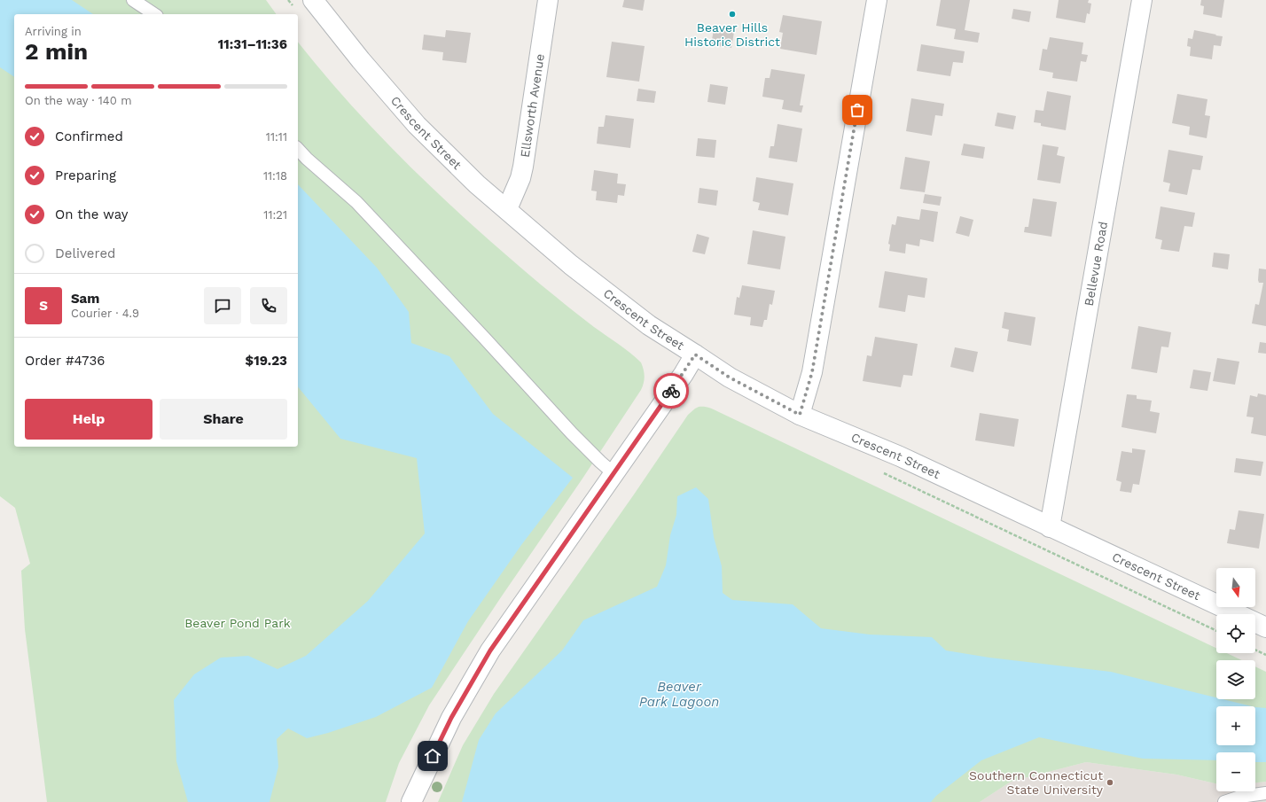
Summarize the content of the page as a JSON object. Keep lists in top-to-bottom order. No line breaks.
{"streets":{"street":["Ellsworth Avenue","Crescent Street","Bellevue Road"]},"crossings":[["Ellsworth Avenue","Crescent Street"],["Crescent Street","Bellevue Road"]],"water":["Beaver Park Lagoon"],"parks":["Beaver Pond Park"],"places":["Beaver Hills Historic District","Southern Connecticut State University"],"north":"bottom","page":{"heading":["2 min","Arriving in","11:31–11:36"],"panel":["Sam","Courier · 4.9","Order #4736","$19.23"],"bar":"On the way · 140 m","list":[["Confirmed","11:11"],["Preparing","11:18"],["On the way","11:21"],"Delivered"],"round":"S","buttons":["Help","Share"],"map_buttons":["+","−"]}}
